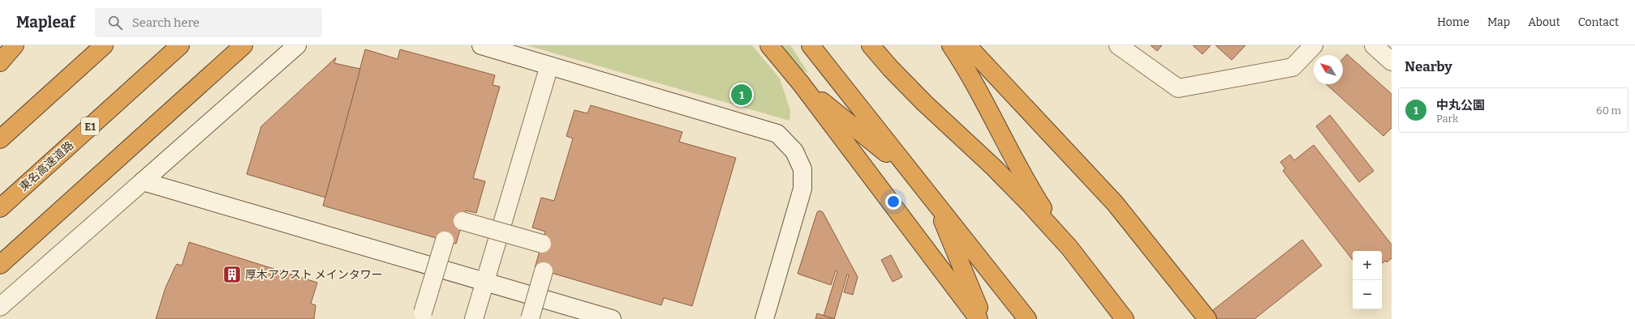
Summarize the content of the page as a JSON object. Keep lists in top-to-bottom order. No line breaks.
{"streets":{"highway":["E1","東名高速道路"]},"places":{"building":["厚木アクスト メインタワー"]},"north":"top left","page":{"header":"Mapleaf","search":"Search here","nav":["Home","Map","About","Contact"],"heading":"Nearby","pins":"1","list":[{"mark":"1","name":"中丸公園","note":"Park","value":"60 m"}],"map_buttons":["+","−"]}}
